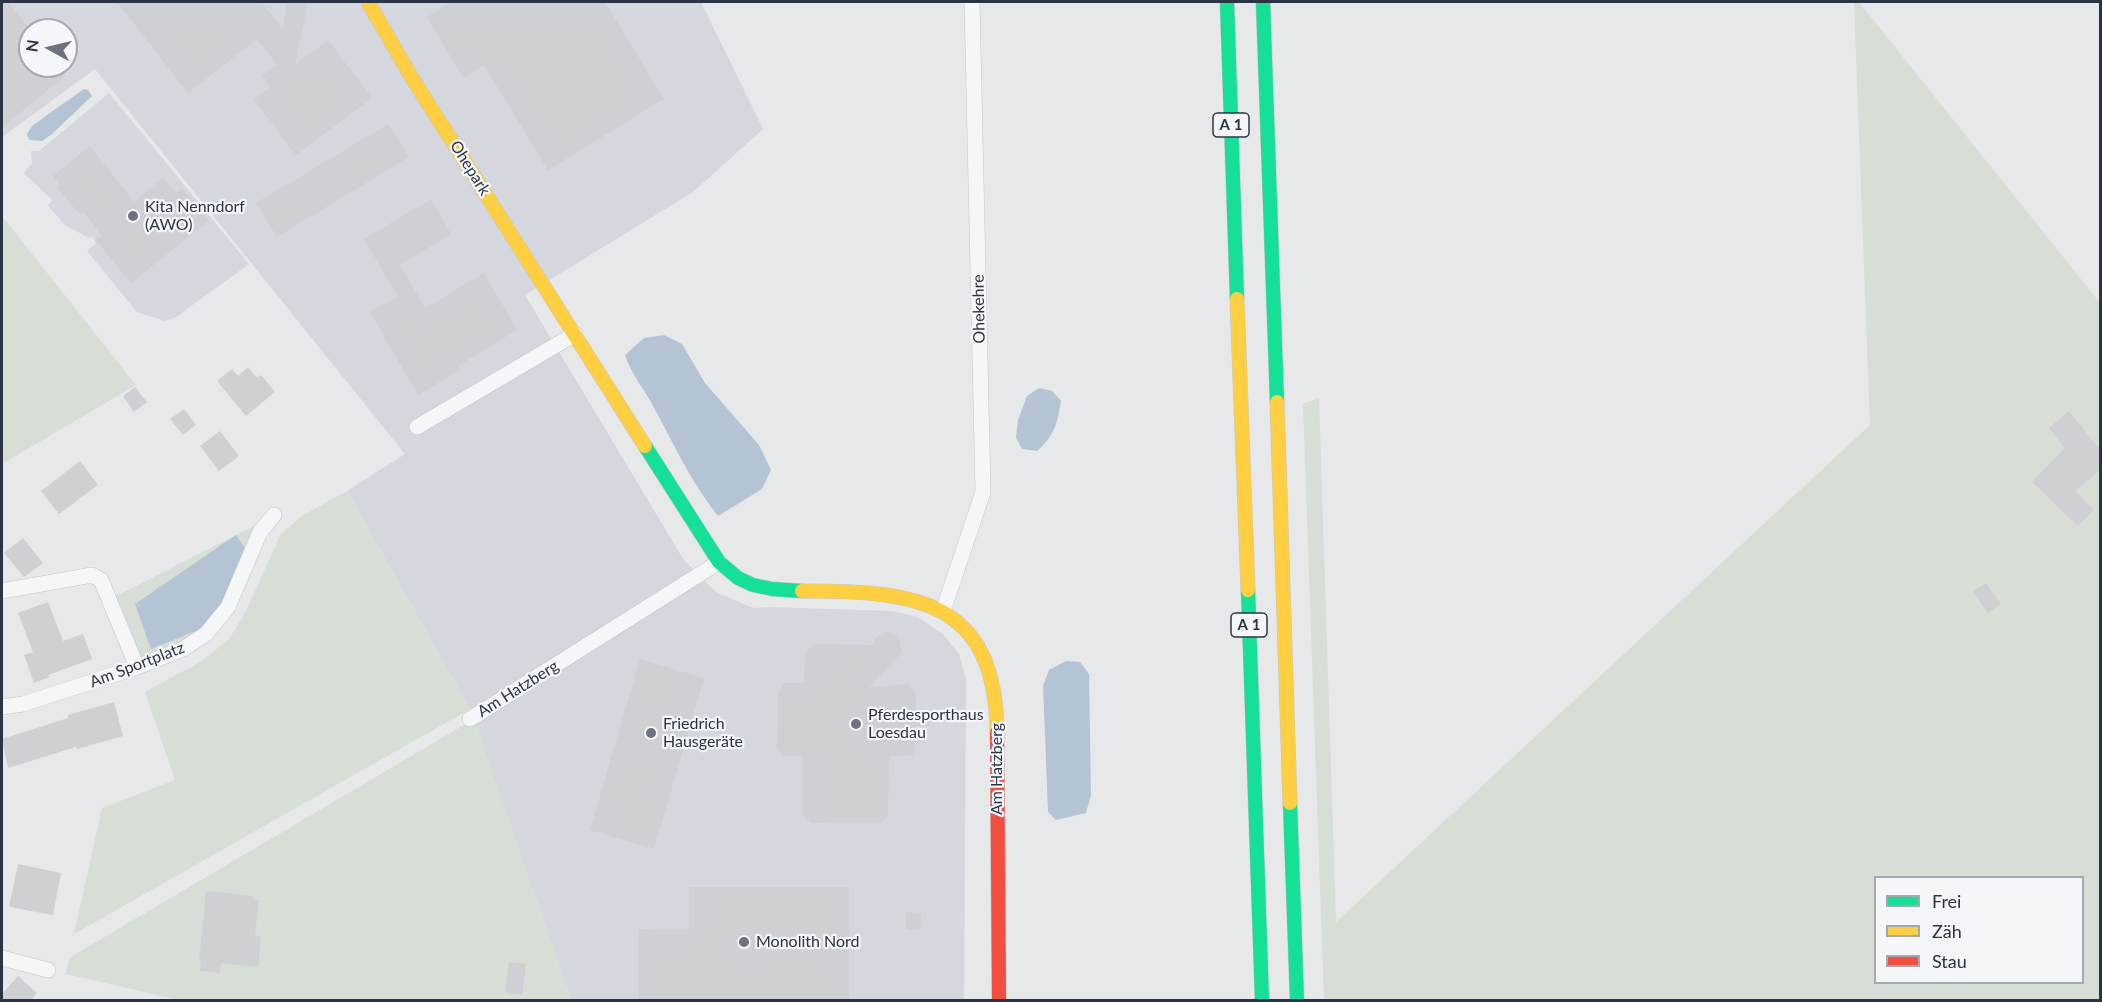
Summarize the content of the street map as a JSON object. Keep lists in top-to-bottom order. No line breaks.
{"streets":{"main road":["A 1","Ohepark","Am Hatzberg"],"street":["Ohekehre","Am Sportplatz"]},"crossings":[["Ohepark","Am Hatzberg"],["Ohekehre","Am Hatzberg"]],"places":["Kita Nenndorf (AWO)","Pferdesporthaus Loesdau","Friedrich Hausgeräte","Monolith Nord"],"legend":["Frei","Zäh","Stau"],"north":"left"}
